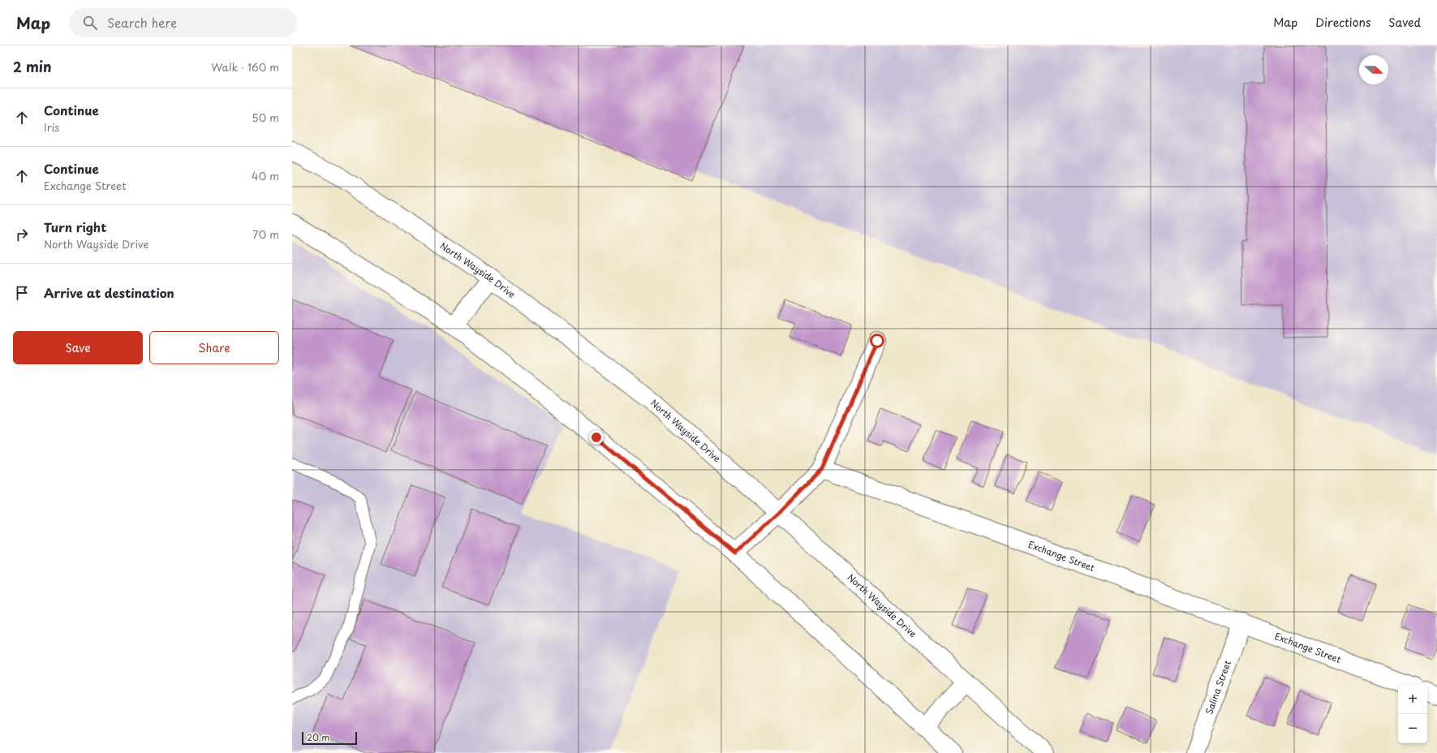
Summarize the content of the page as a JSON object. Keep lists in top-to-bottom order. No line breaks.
{"streets":{"main road":["North Wayside Drive","Exchange Street","Salina Street"]},"crossings":[["Exchange Street","Salina Street"]],"scale_bar":"20 m","north":"right","page":{"header":"Map","search":"Search here","nav":["Map","Directions","Saved"],"heading":["2 min","Walk · 160 m"],"list":[["Continue","Iris","50 m"],["Continue","Exchange Street","40 m"],["Turn right","North Wayside Drive","70 m"],"Arrive at destination"],"buttons":["Save","Share"],"map_buttons":["+","−"],"scale":"20 m"}}
